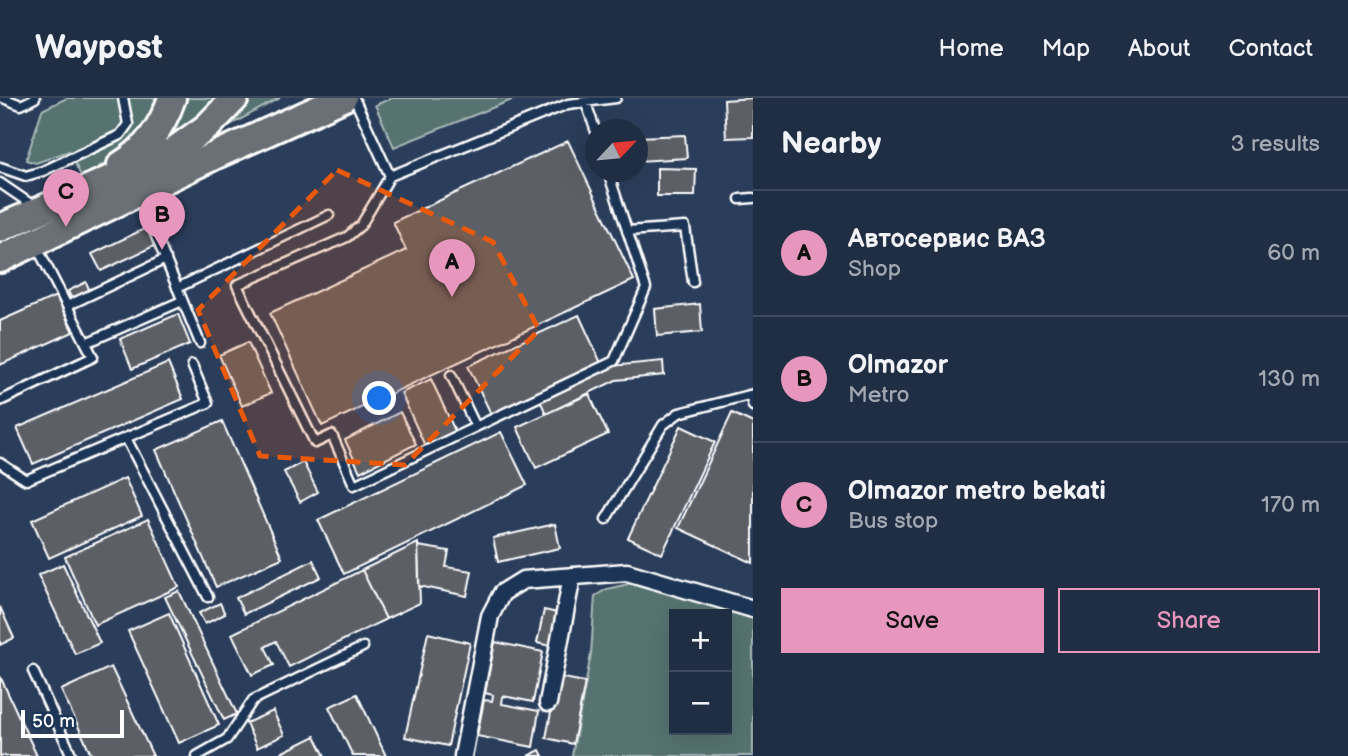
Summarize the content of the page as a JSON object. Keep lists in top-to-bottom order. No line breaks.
{"scale_bar":"50 m","north":"top right","page":{"header":"Waypost","nav":["Home","Map","About","Contact"],"heading":["Nearby","3 results"],"pins":["C","B","A"],"list":[{"mark":"A","name":"Автосервис ВАЗ","note":"Shop","value":"60 m"},{"mark":"B","name":"Olmazor","note":"Metro","value":"130 m"},{"mark":"C","name":"Olmazor metro bekati","note":"Bus stop","value":"170 m"}],"buttons":["Save","Share"],"map_buttons":["+","−"],"scale":"50 m"}}
